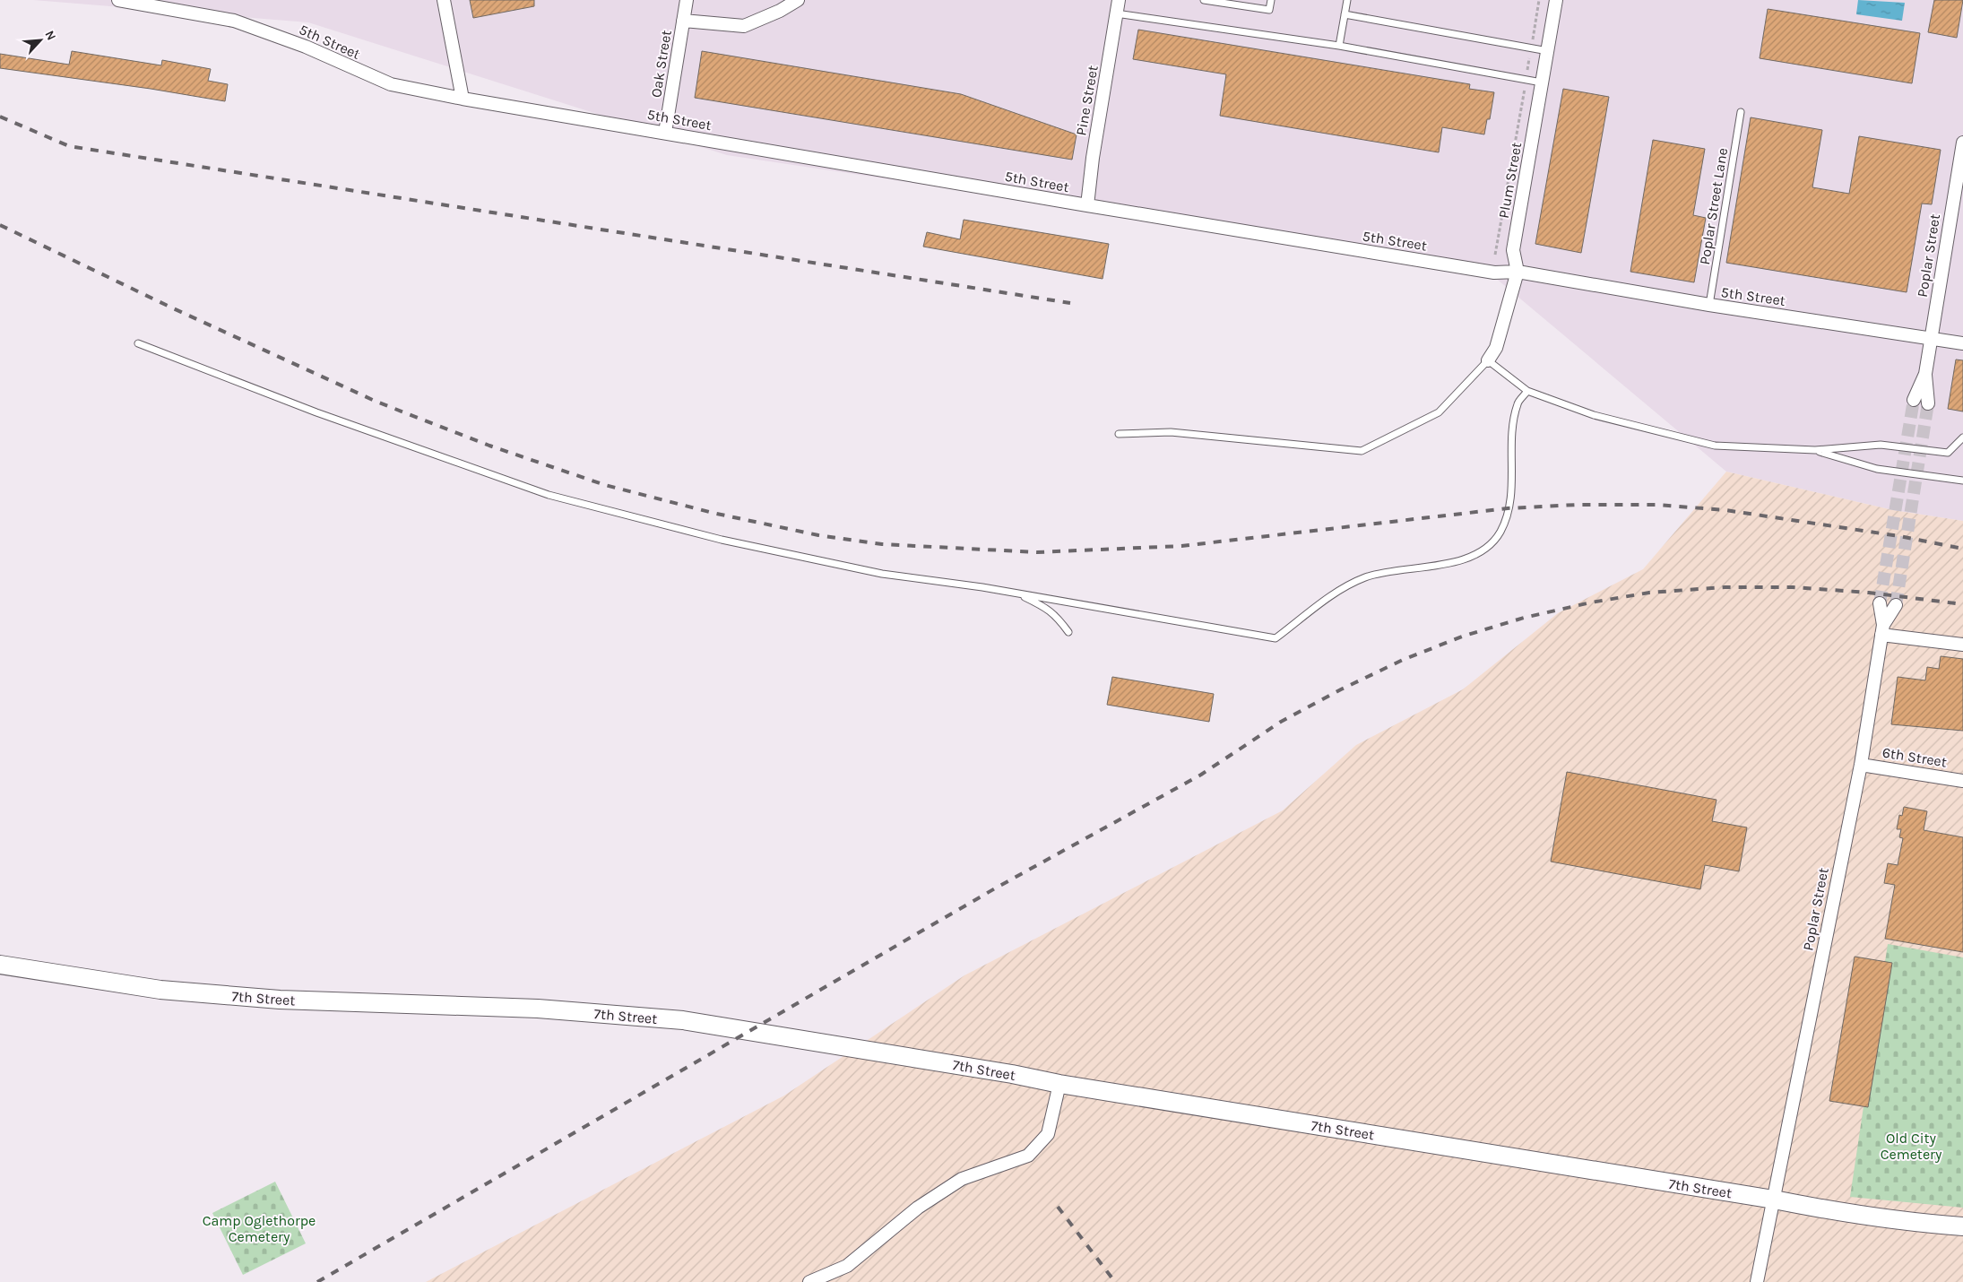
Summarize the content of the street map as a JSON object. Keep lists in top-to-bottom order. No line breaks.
{"streets":{"street":["5th Street","Oak Street","Pine Street","Plum Street","Poplar Street","6th Street","7th Street"],"lane":["Poplar Street Lane"]},"crossings":[["5th Street","Oak Street"],["5th Street","Pine Street"],["5th Street","Plum Street"],["5th Street","Poplar Street Lane"],["5th Street","Poplar Street"],["Poplar Street","6th Street"],["Poplar Street","7th Street"]],"parks":["Old City Cemetery","Camp Oglethorpe Cemetery"],"north":"top right"}
